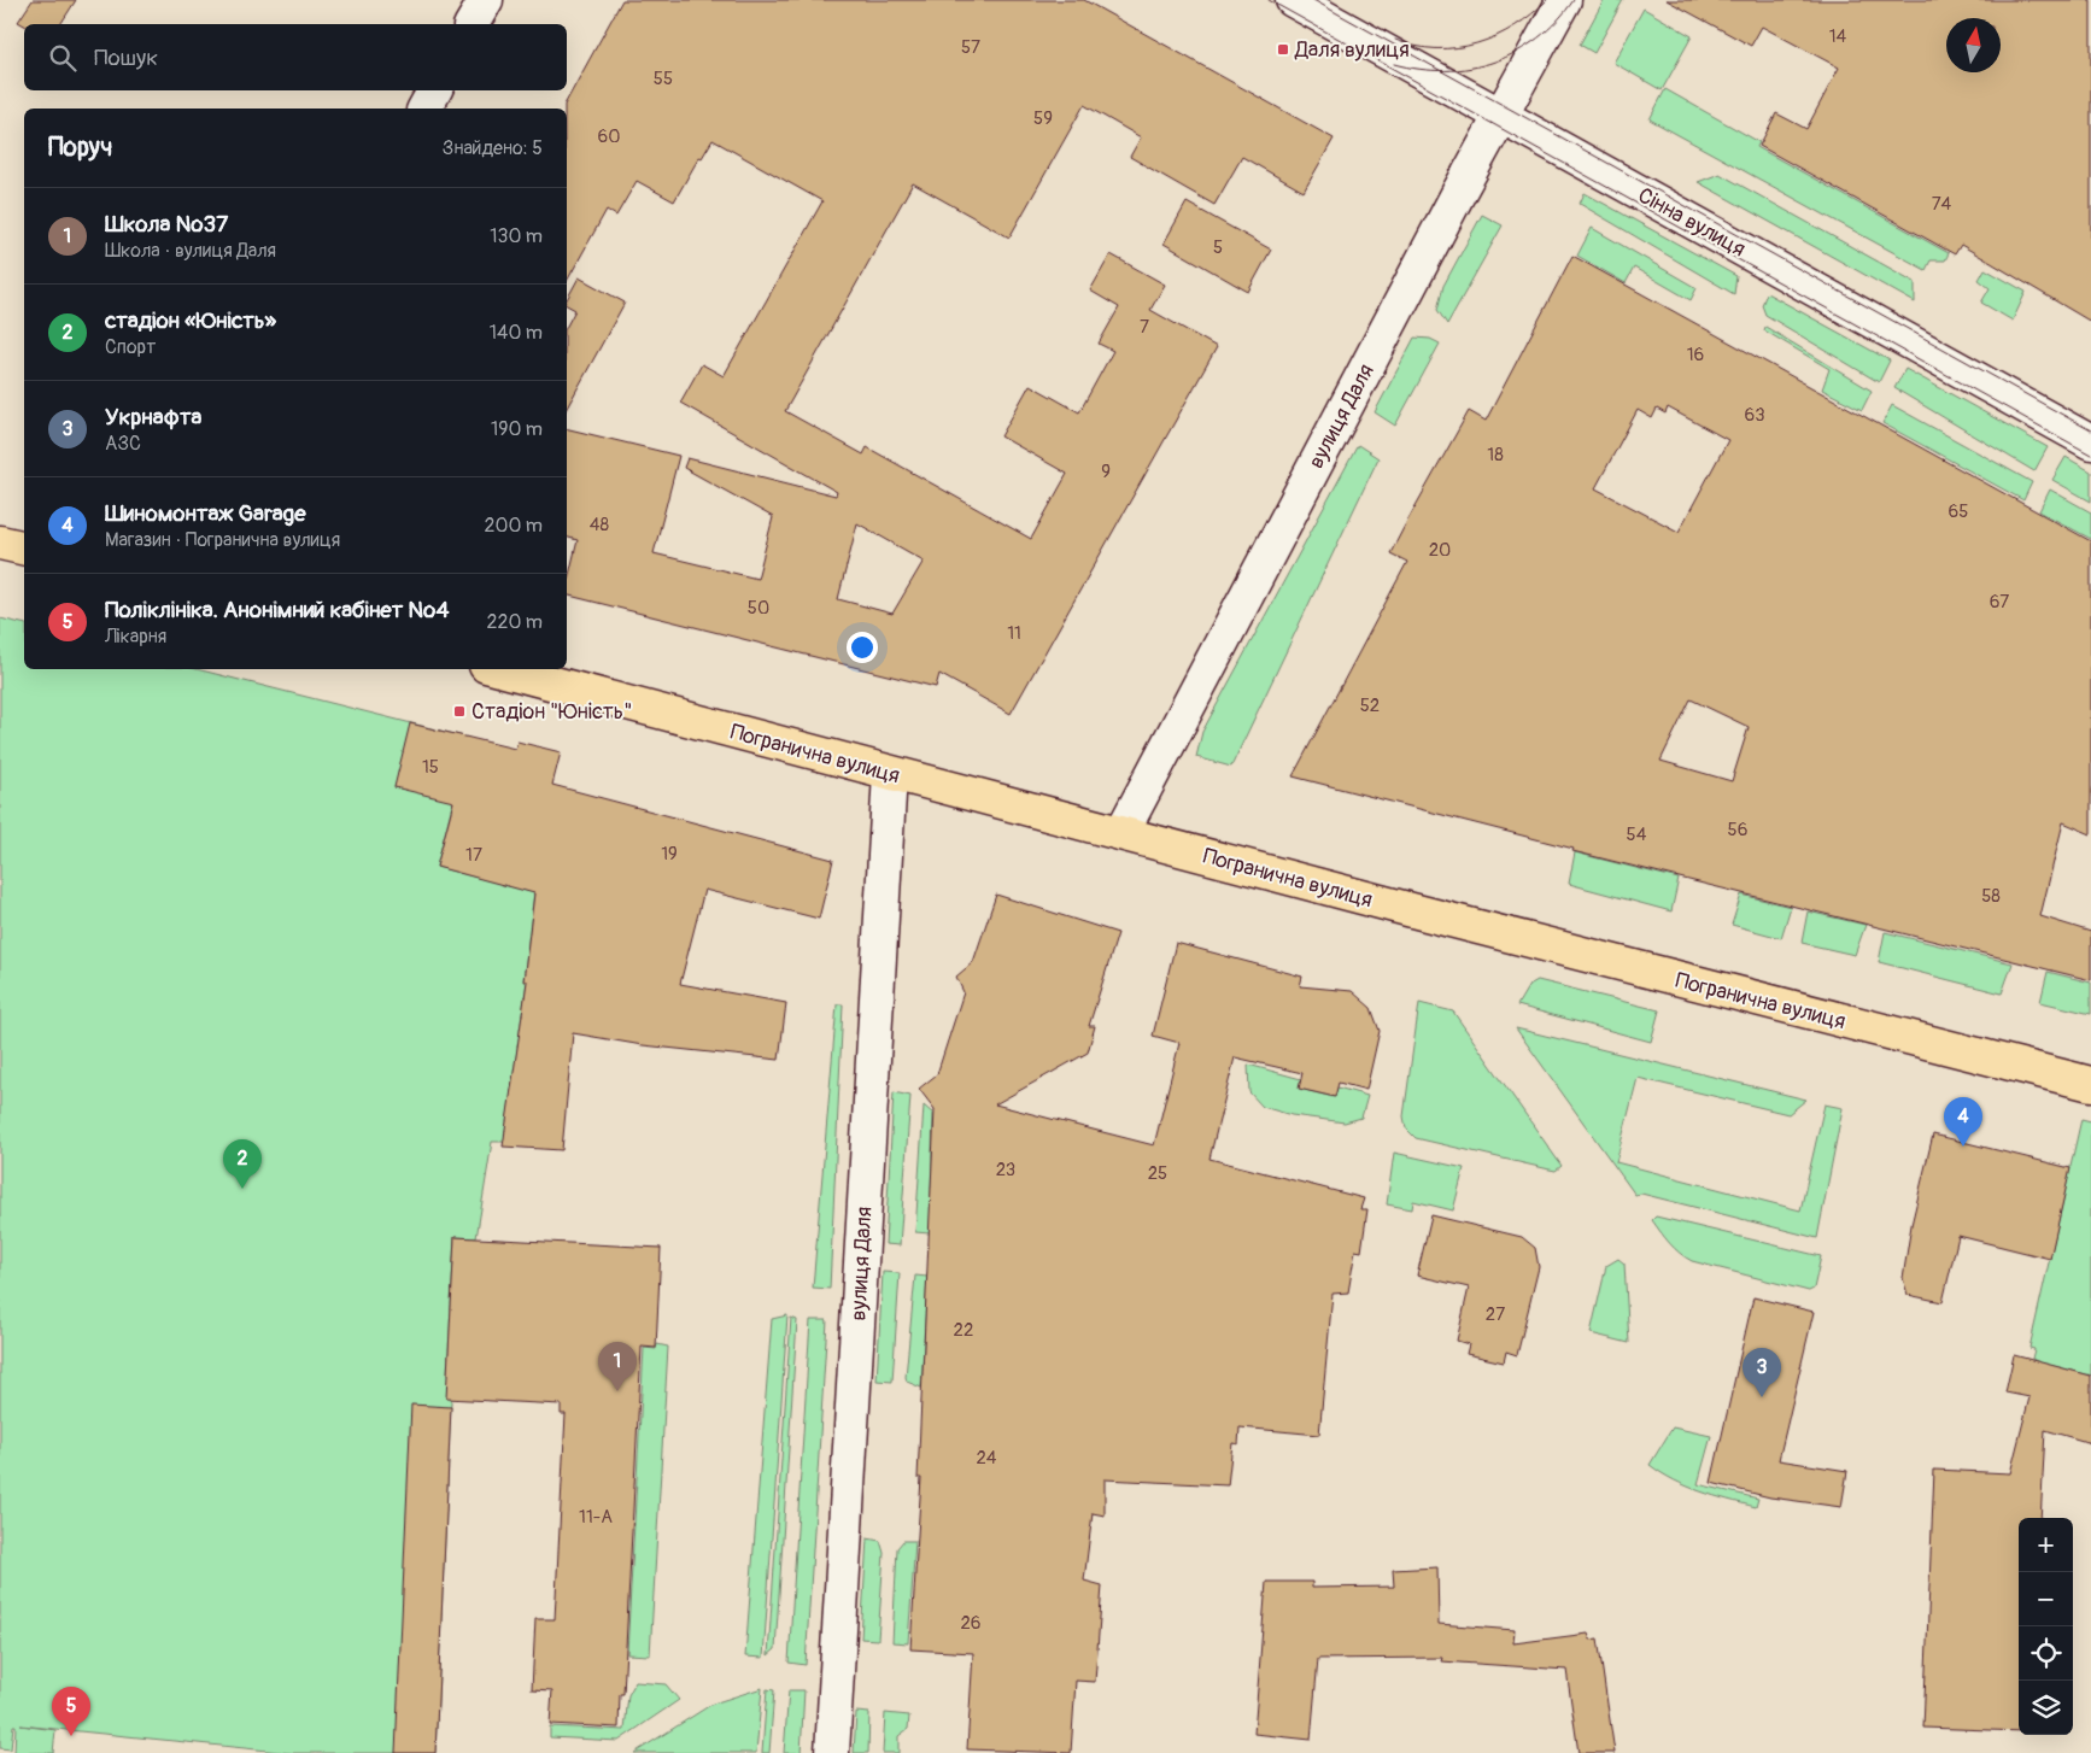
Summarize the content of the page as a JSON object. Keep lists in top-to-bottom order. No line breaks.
{"streets":{"main road":["Погранична вулиця"],"street":["Сінна вулиця","вулиця Даля"]},"crossings":[["Сінна вулиця","вулиця Даля"],["вулиця Даля","Погранична вулиця"]],"places":{"transit":["Даля вулиця","Стадіон \"Юність\""]},"house_numbers":["14","57","55","59","60","74","5","7","16","63","18","9","65","48","20","67","50","11","52","15","56","54","19","17","58","23","25","27","22","24","11-А","26"],"north":"top","page":{"search":"Пошук","heading":["Поруч","Знайдено: 5"],"list":[{"mark":"1","name":"Школа №37","note":"Школа · вулиця Даля","value":"130 m"},{"mark":"2","name":"стадіон «Юність»","note":"Спорт","value":"140 m"},{"mark":"3","name":"Укрнафта","note":"АЗС","value":"190 m"},{"mark":"4","name":"Шиномонтаж Garage","note":"Магазин · Погранична вулиця","value":"200 m"},{"mark":"5","name":"Поліклініка. Анонімний кабінет №4","note":"Лікарня","value":"220 m"}],"pins":["4","2","1","3","5"],"map_buttons":["+","−"]}}
